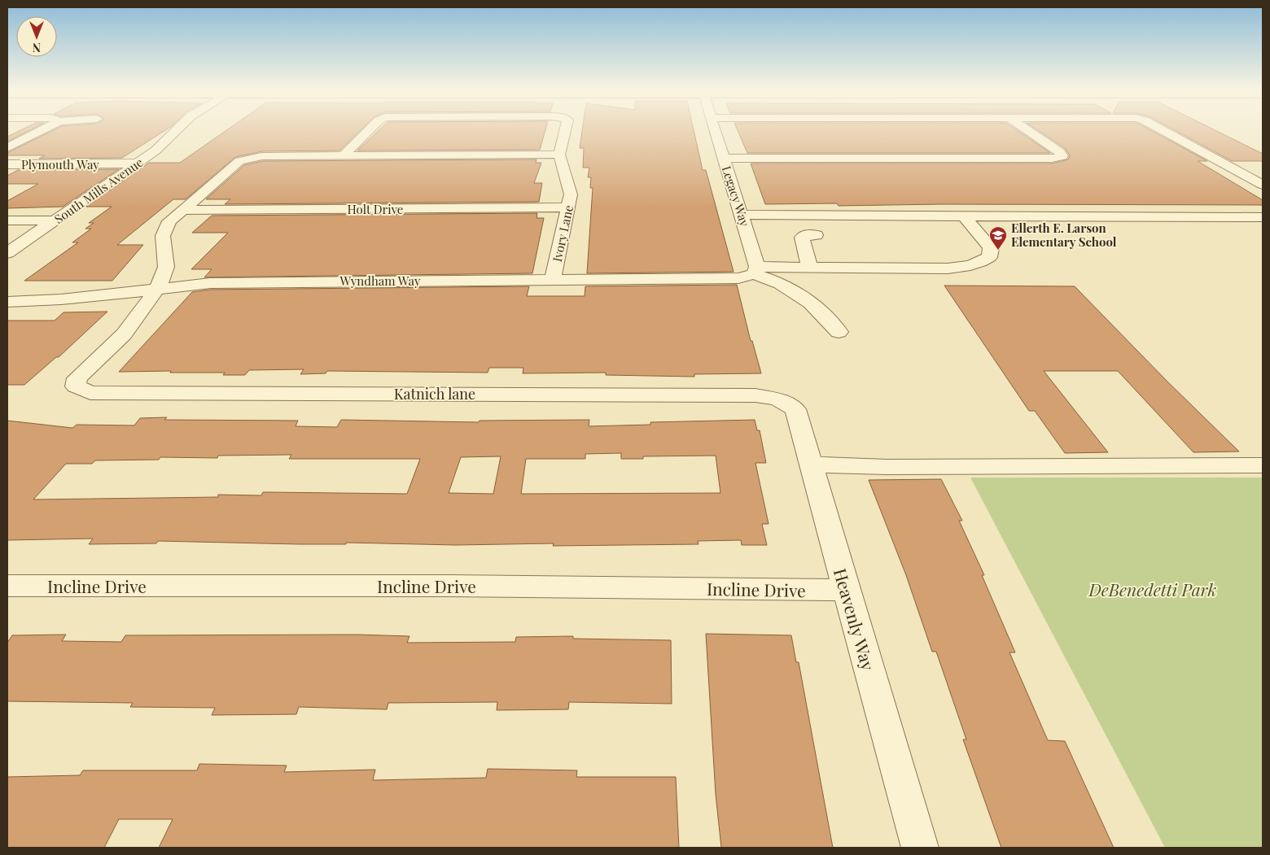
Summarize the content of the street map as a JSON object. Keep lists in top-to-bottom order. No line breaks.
{"streets":{"street":["Plymouth Way","South Mills Avenue","Legacy Way","Holt Drive","Ivory Lane","Wyndham Way","Katnich lane","Incline Drive","Heavenly Way"]},"crossings":[["Plymouth Way","South Mills Avenue"],["Legacy Way","Wyndham Way"],["Holt Drive","Ivory Lane"],["Ivory Lane","Wyndham Way"],["Wyndham Way","Katnich lane"],["Katnich lane","Heavenly Way"],["Incline Drive","Heavenly Way"]],"parks":["DeBenedetti Park"],"places":{"school or university":["Ellerth E. Larson Elementary School"]},"north":"bottom"}
